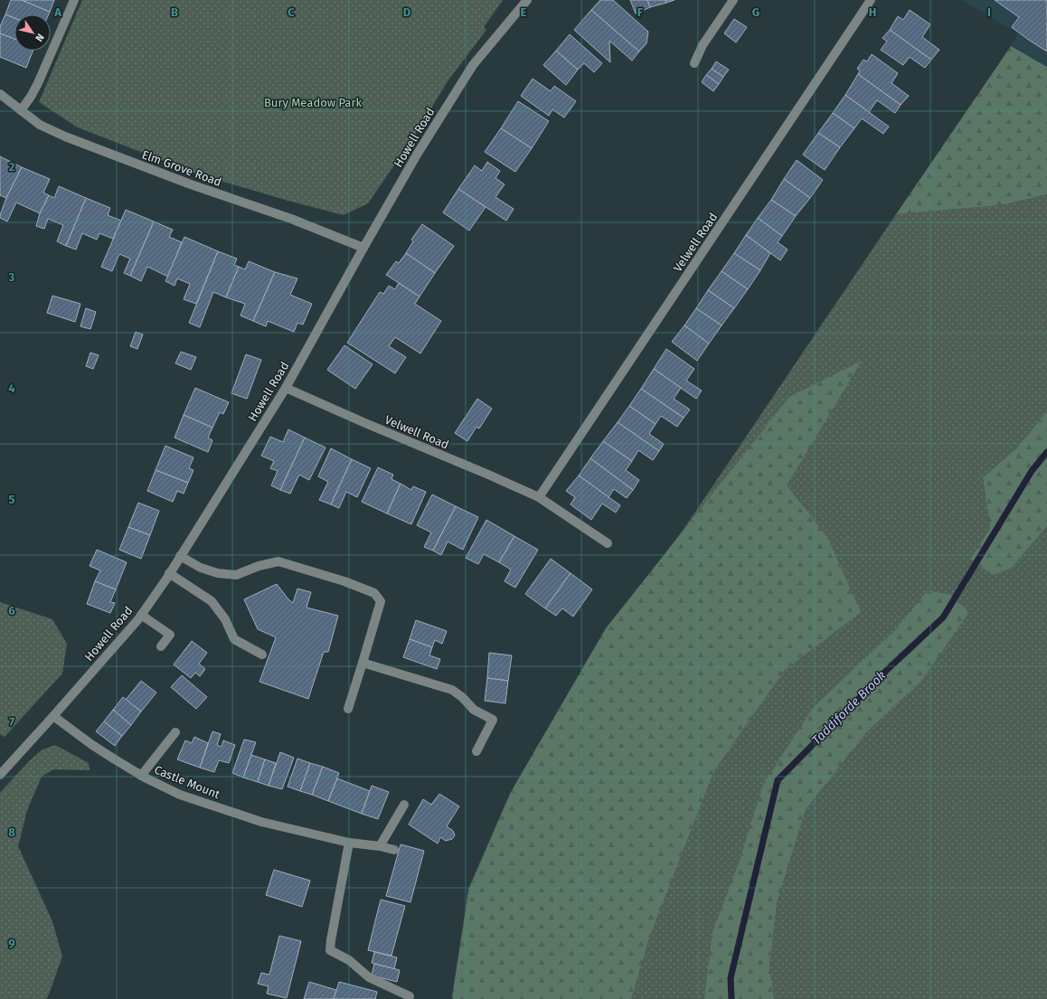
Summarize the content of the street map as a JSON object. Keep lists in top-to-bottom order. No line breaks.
{"streets":{"street":["Howell Road","Elm Grove Road","Velwell Road","Castle Mount"]},"crossings":[["Howell Road","Elm Grove Road"],["Howell Road","Velwell Road"],["Howell Road","Castle Mount"]],"water":["Taddiforde Brook"],"parks":["Bury Meadow Park"],"north":"bottom right","grid":{"columns":["A","B","C","D","E","F","G","H","I"],"rows":["2","3","4","5","6","7","8","9"]}}
